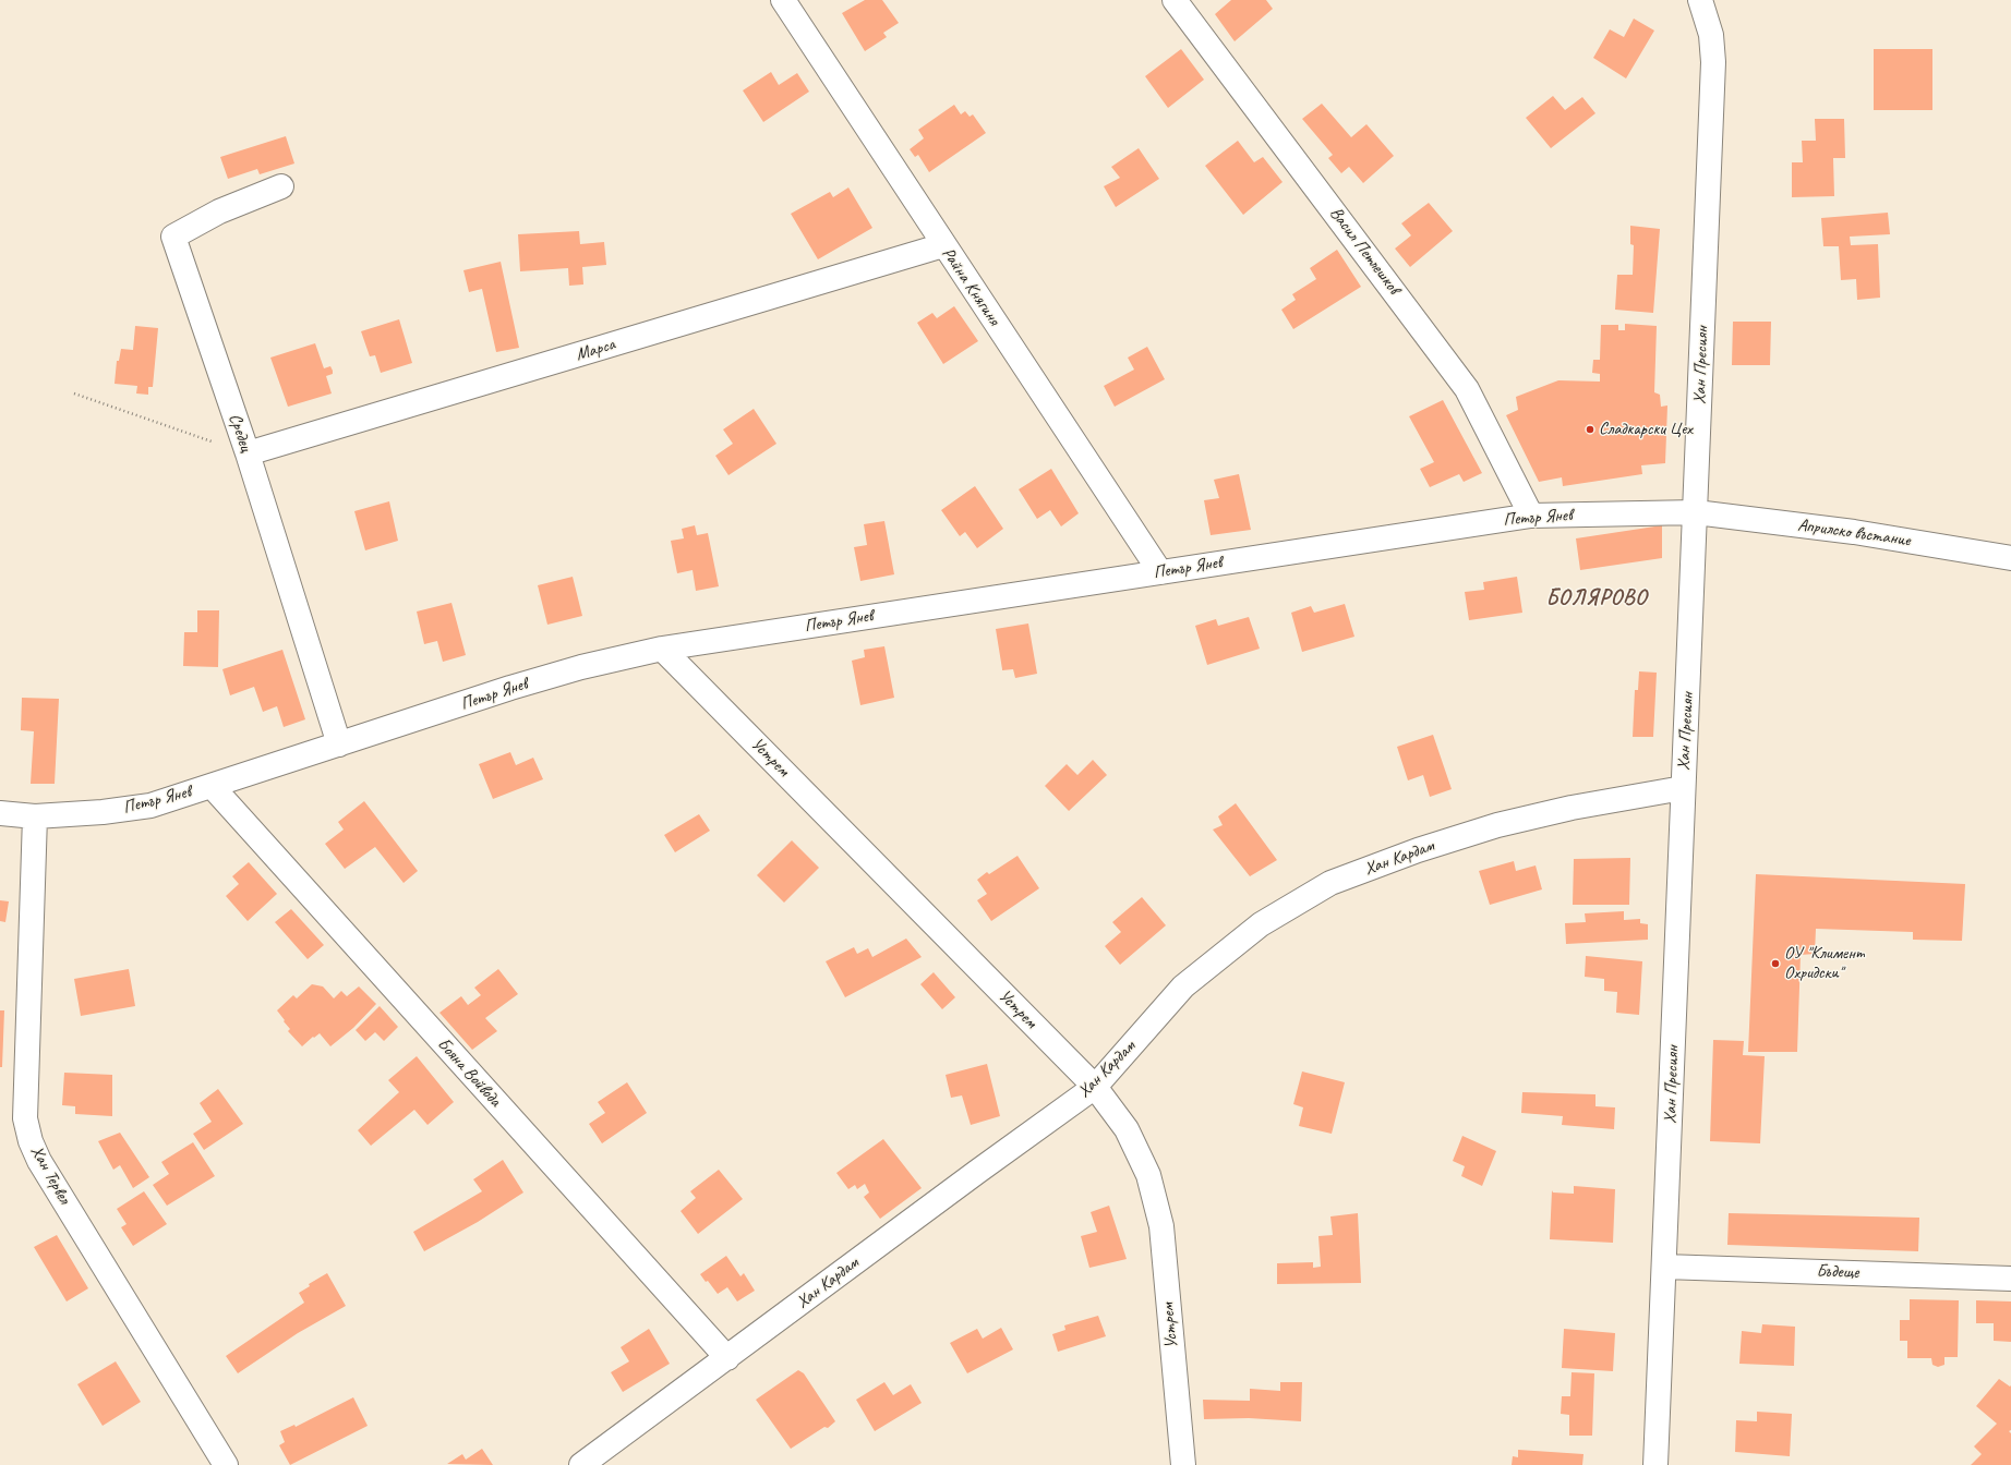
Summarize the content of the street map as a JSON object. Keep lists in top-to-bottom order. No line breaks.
{"streets":{"street":["Васил Петлешков","Райна Княгиня","Марса","Хан Пресиян","Средец","Петър Янев","Априлско въстание","Устрем","Хан Кардам","Бояна Войвода","Хан Тервел","Бъдеще"]},"crossings":[["Васил Петлешков","Петър Янев"],["Райна Княгиня","Марса"],["Райна Княгиня","Петър Янев"],["Марса","Средец"],["Хан Пресиян","Петър Янев"],["Хан Пресиян","Априлско въстание"],["Хан Пресиян","Хан Кардам"],["Хан Пресиян","Бъдеще"],["Средец","Петър Янев"],["Петър Янев","Априлско въстание"],["Петър Янев","Устрем"],["Петър Янев","Бояна Войвода"],["Петър Янев","Хан Тервел"],["Устрем","Хан Кардам"],["Хан Кардам","Бояна Войвода"]],"districts":["БОЛЯРОВО"],"places":["Сладкарски Цех","ОУ \"Климент Охридски\""]}
